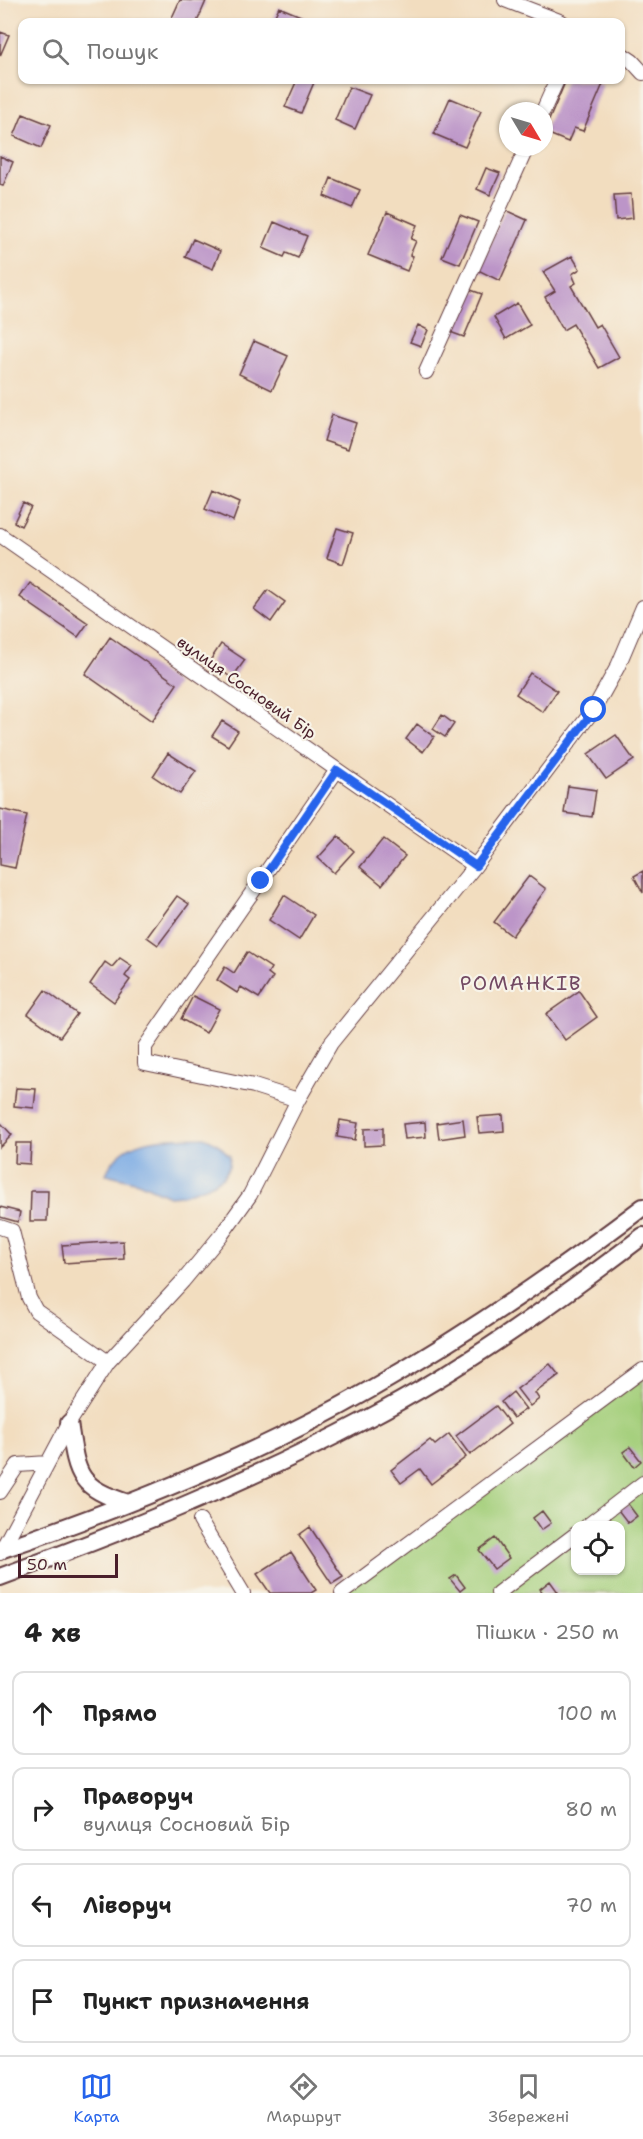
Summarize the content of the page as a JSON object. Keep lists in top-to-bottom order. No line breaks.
{"streets":{"street":["вулиця Сосновий Бір"]},"districts":["РОМАНКІВ"],"scale_bar":"50 m","north":"bottom right","page":{"search":"Пошук","scale":"50 m","heading":["4 хв","Пішки · 250 m"],"list":[["Прямо","100 m"],["Праворуч","вулиця Сосновий Бір","80 m"],["Ліворуч","70 m"],"Пункт призначення"],"nav":["Карта","Маршрут","Збережені"]}}
